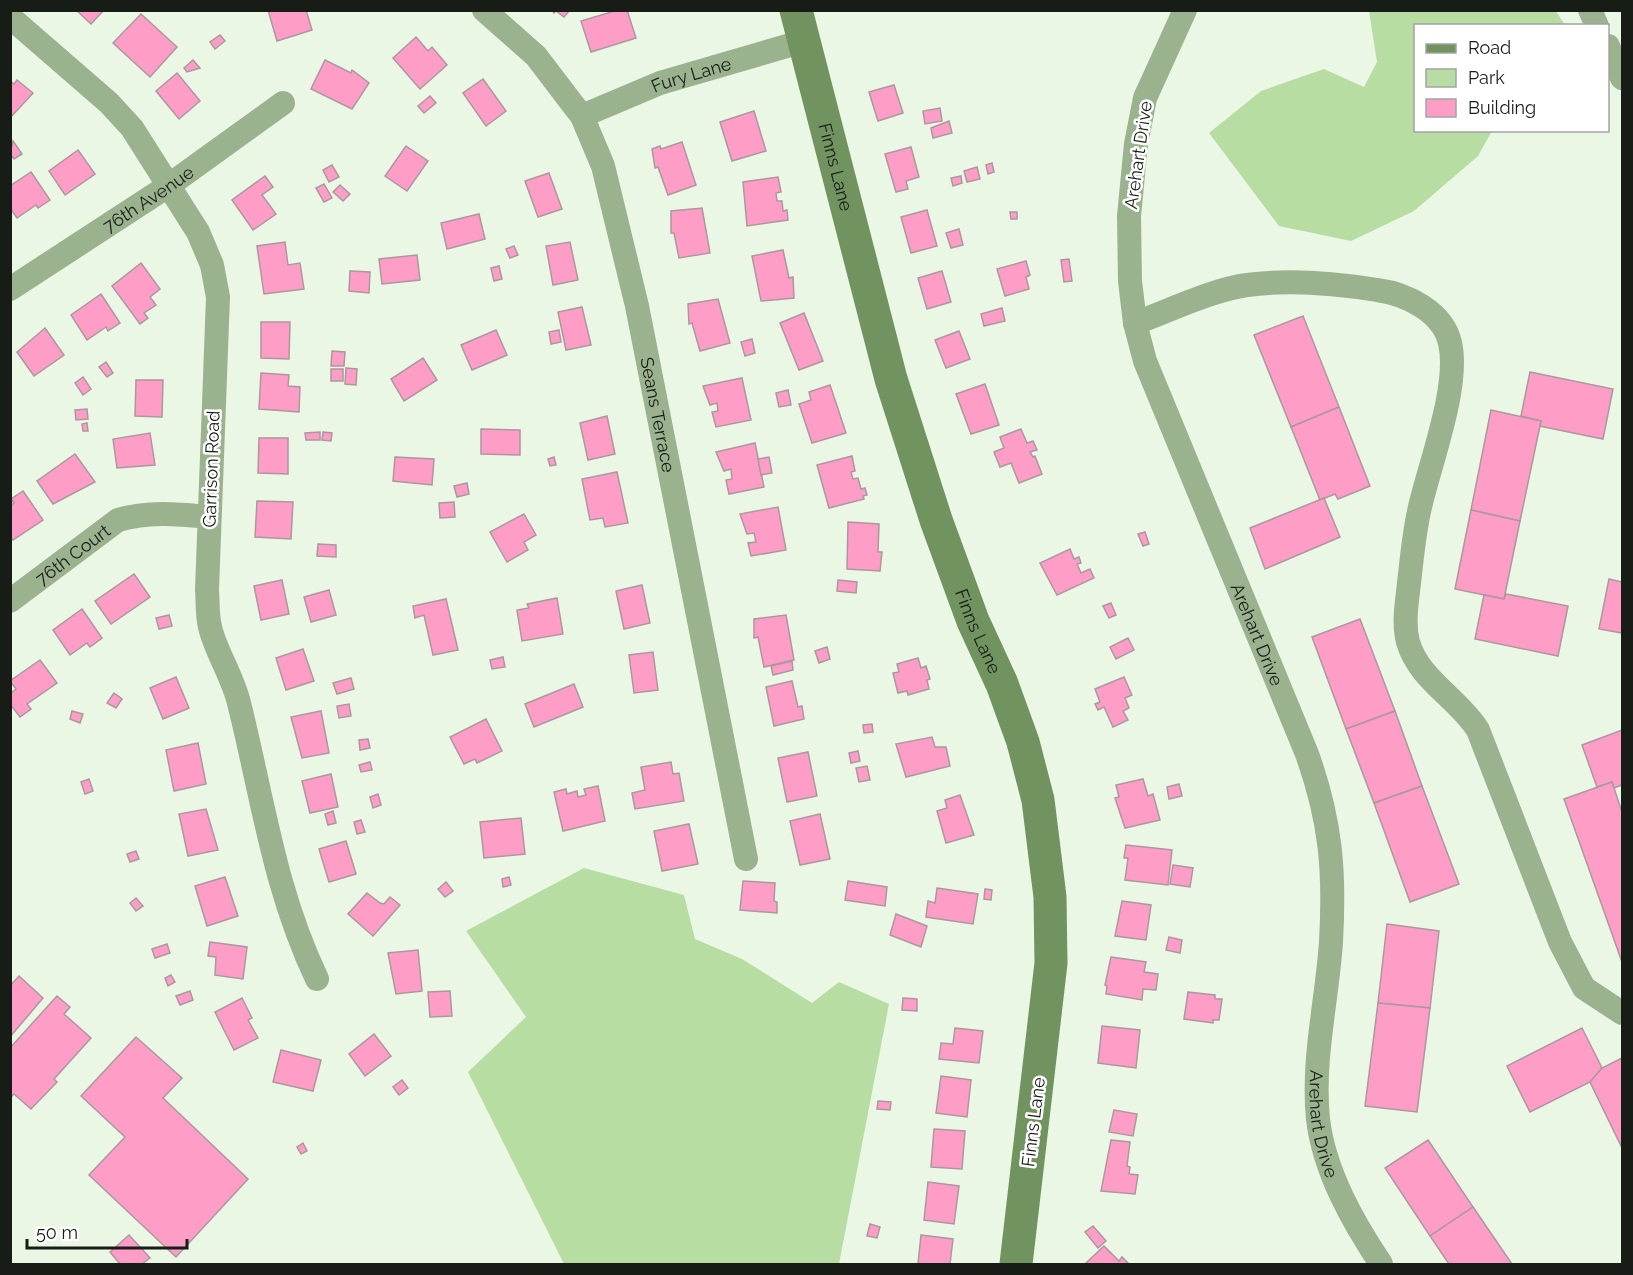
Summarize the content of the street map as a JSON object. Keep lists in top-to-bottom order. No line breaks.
{"streets":{"street":["Fury Lane","Arehart Drive","Finns Lane","76th Avenue","Seans Terrace","Garrison Road","76th Court"]},"crossings":[["Fury Lane","Finns Lane"],["Fury Lane","Seans Terrace"],["76th Avenue","Garrison Road"],["Garrison Road","76th Court"]],"legend":["Road","Park","Building"],"scale_bar":"50 m"}
